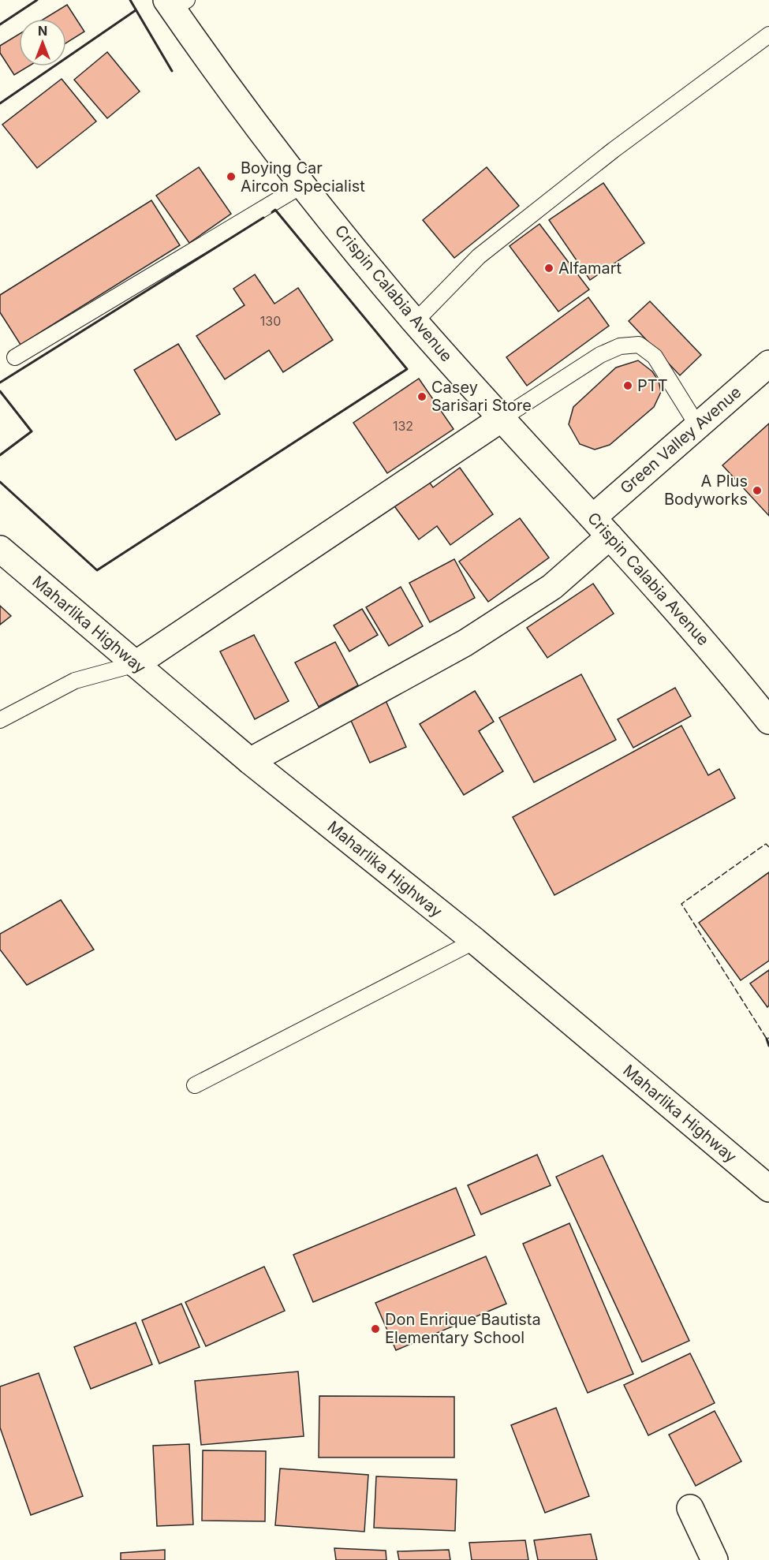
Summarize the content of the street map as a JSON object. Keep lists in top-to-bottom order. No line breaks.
{"streets":{"main road":["Crispin Calabia Avenue","Green Valley Avenue","Maharlika Highway"]},"crossings":[["Crispin Calabia Avenue","Green Valley Avenue"]],"places":["Boying Car Aircon Specialist","Alfamart","PTT","Casey Sarisari Store","A Plus Bodyworks","Don Enrique Bautista Elementary School"],"house_numbers":["130","132"],"north":"top"}
